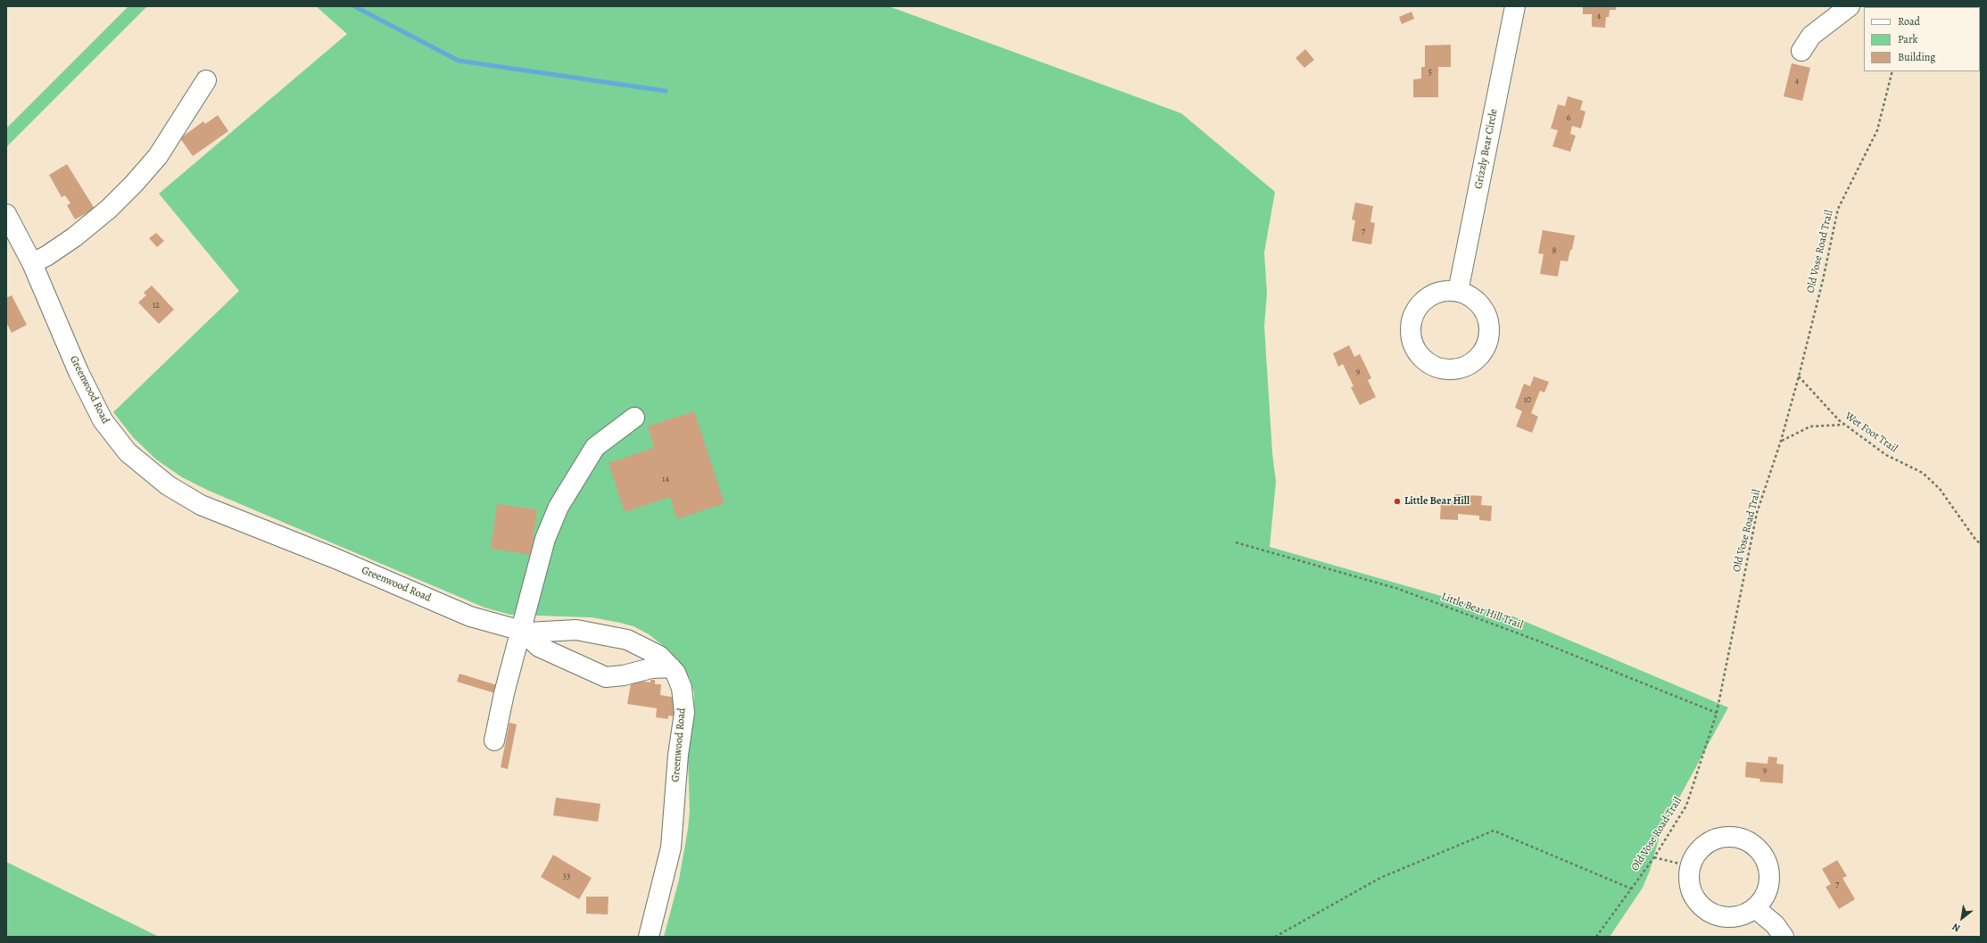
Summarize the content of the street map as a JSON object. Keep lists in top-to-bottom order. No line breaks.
{"streets":{"street":["Grizzly Bear Circle","Greenwood Road"],"path":["Old Vose Road Trail","Wet Foot Trail","Little Bear Hill Trail"]},"crossings":[["Old Vose Road Trail","Wet Foot Trail"],["Old Vose Road Trail","Little Bear Hill Trail"]],"places":["Little Bear Hill"],"house_numbers":["4","5","4","6","7","8","12","9","10","14","9","33","7"],"legend":["Road","Park","Building"],"north":"bottom left"}
